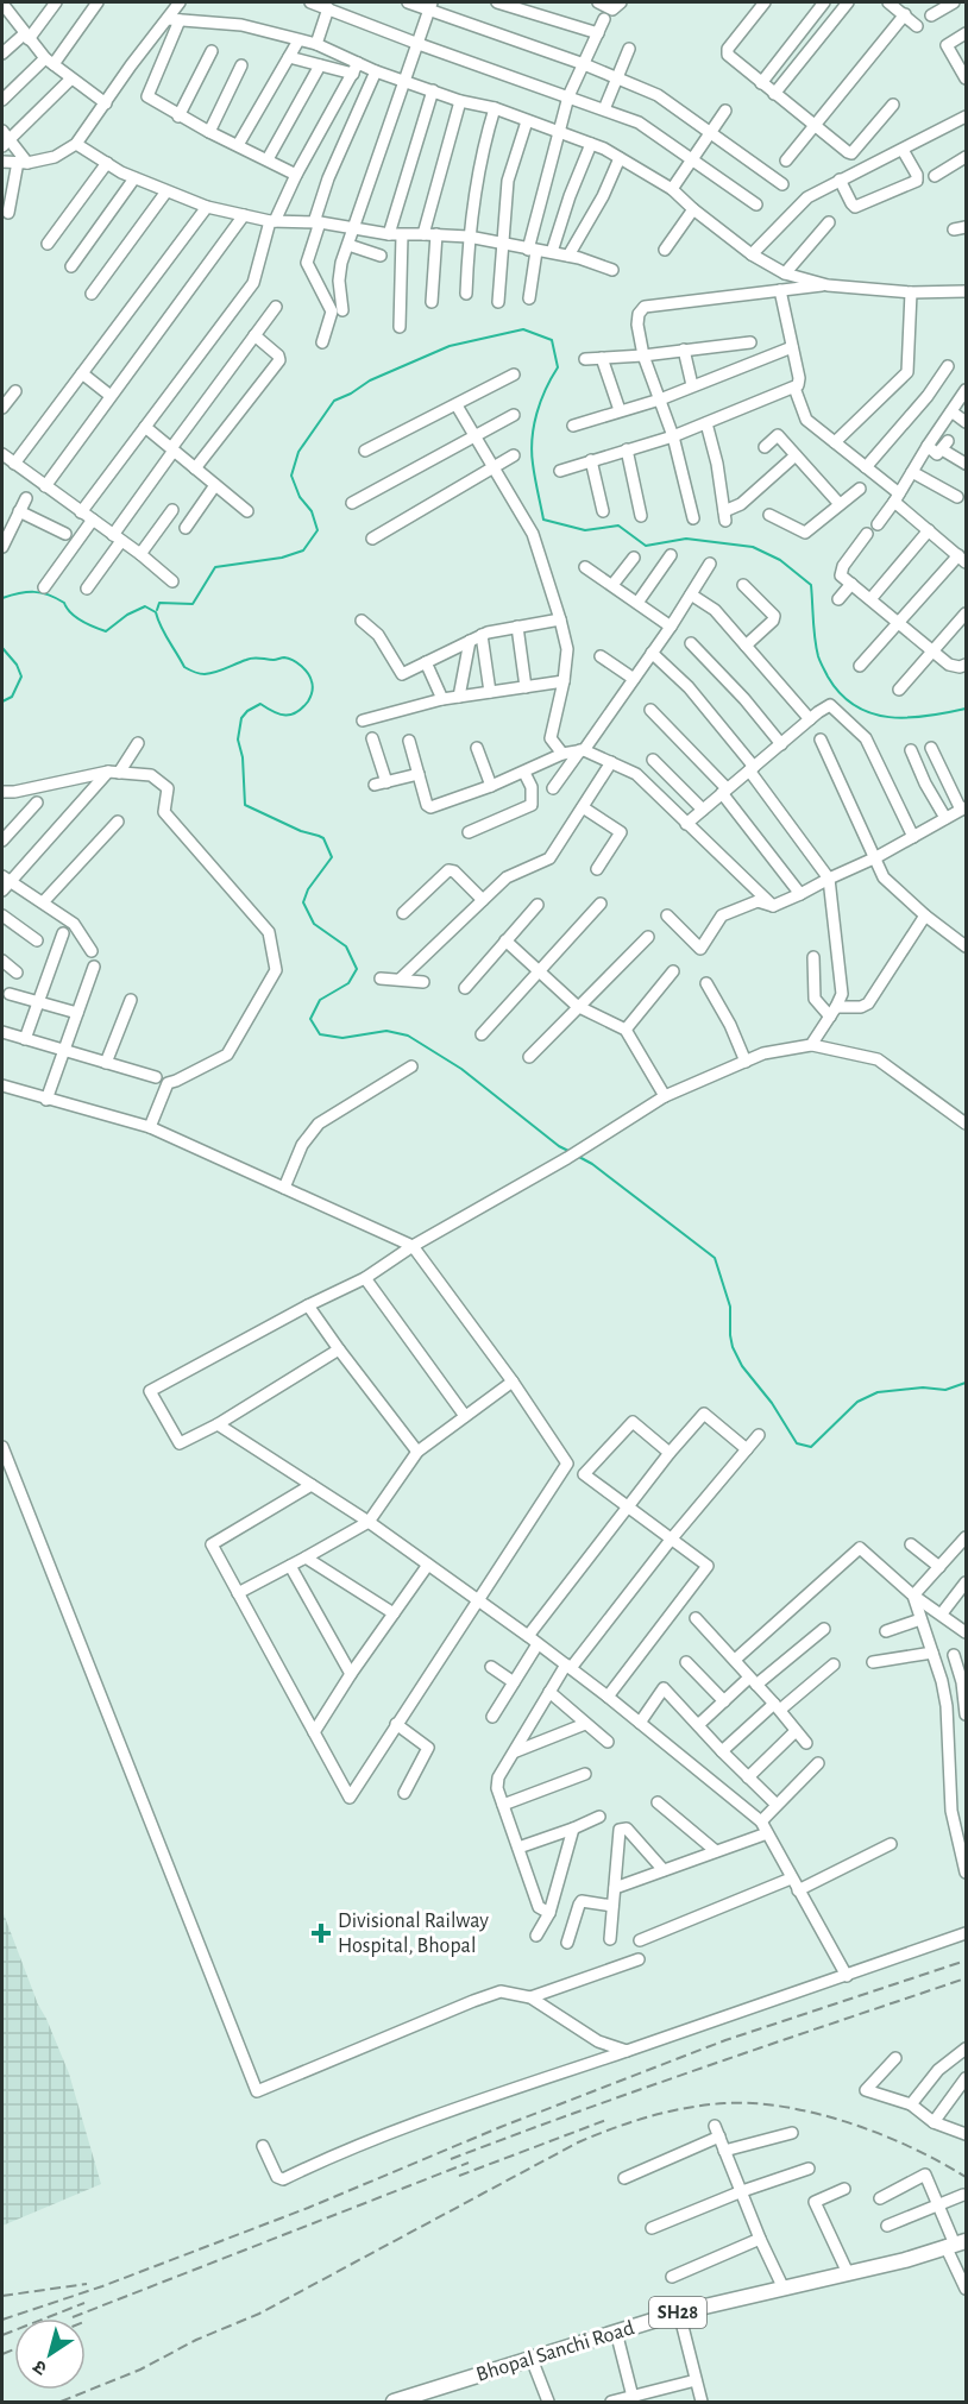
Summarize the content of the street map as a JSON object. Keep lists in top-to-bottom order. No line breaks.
{"streets":{"main road":["SH28","Bhopal Sanchi Road"]},"places":{"health":["Divisional Railway Hospital, Bhopal"]},"north":"bottom left"}
